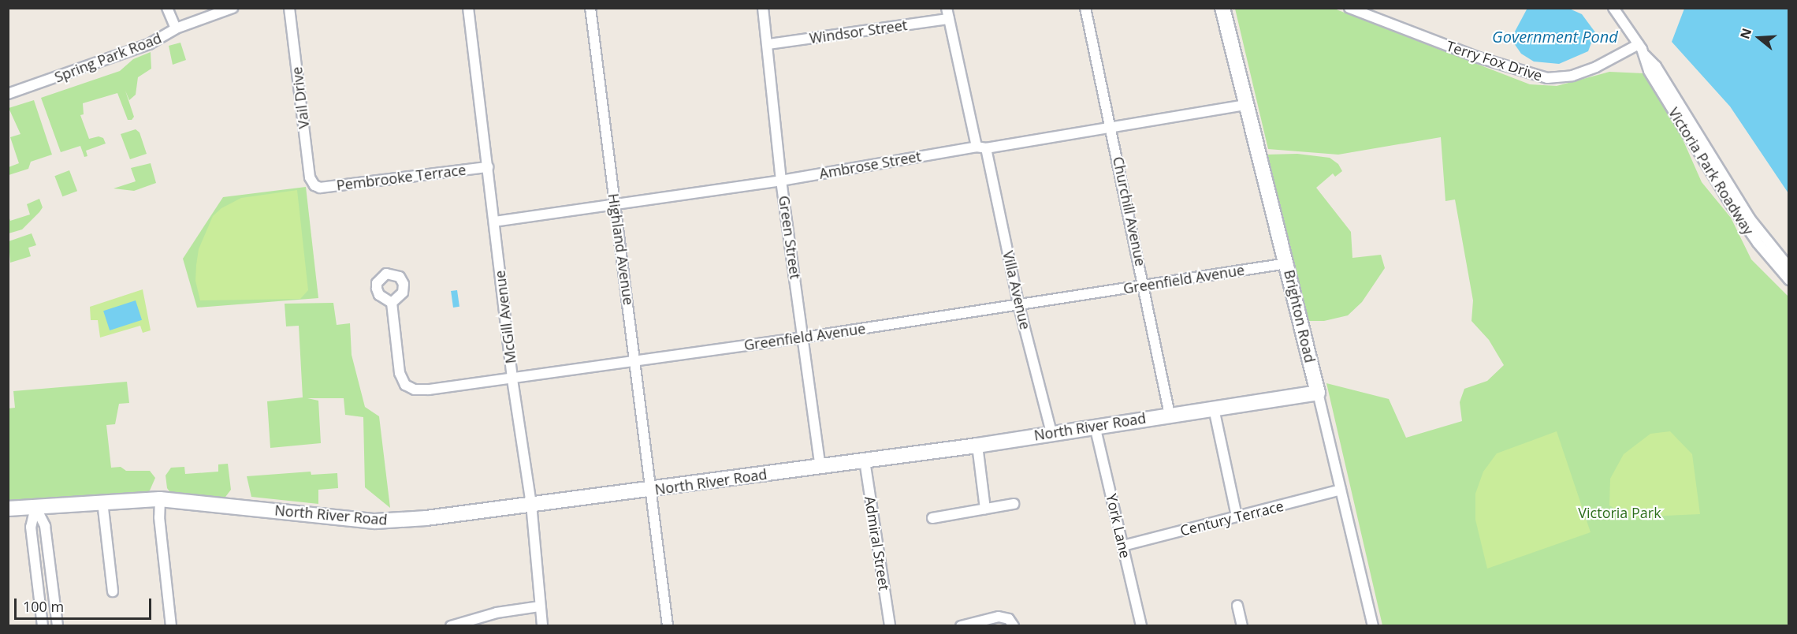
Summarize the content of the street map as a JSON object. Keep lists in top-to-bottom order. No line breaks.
{"streets":{"main road":["Brighton Road","North River Road"],"street":["Windsor Street","Spring Park Road","Terry Fox Drive","Vail Drive","Ambrose Street","Victoria Park Roadway","Pembrooke Terrace","Churchill Avenue","Green Street","Highland Avenue","Greenfield Avenue","Villa Avenue","McGill Avenue","Century Terrace","York Lane","Admiral Street"]},"crossings":[["Windsor Street","Green Street"],["Windsor Street","Villa Avenue"],["Terry Fox Drive","Victoria Park Roadway"],["Vail Drive","Pembrooke Terrace"],["Ambrose Street","Churchill Avenue"],["Ambrose Street","Green Street"],["Ambrose Street","Highland Avenue"],["Ambrose Street","Villa Avenue"],["Ambrose Street","Brighton Road"],["Ambrose Street","McGill Avenue"],["Pembrooke Terrace","McGill Avenue"],["Churchill Avenue","Greenfield Avenue"],["Churchill Avenue","North River Road"],["Green Street","Greenfield Avenue"],["Green Street","North River Road"],["Highland Avenue","Greenfield Avenue"],["Highland Avenue","North River Road"],["Greenfield Avenue","Villa Avenue"],["Greenfield Avenue","Brighton Road"],["Greenfield Avenue","McGill Avenue"],["Villa Avenue","North River Road"],["Brighton Road","North River Road"],["Brighton Road","Century Terrace"],["McGill Avenue","North River Road"],["North River Road","York Lane"],["North River Road","Admiral Street"],["Century Terrace","York Lane"]],"water":["Government Pond"],"parks":["Victoria Park"],"scale_bar":"100 m","north":"left"}
